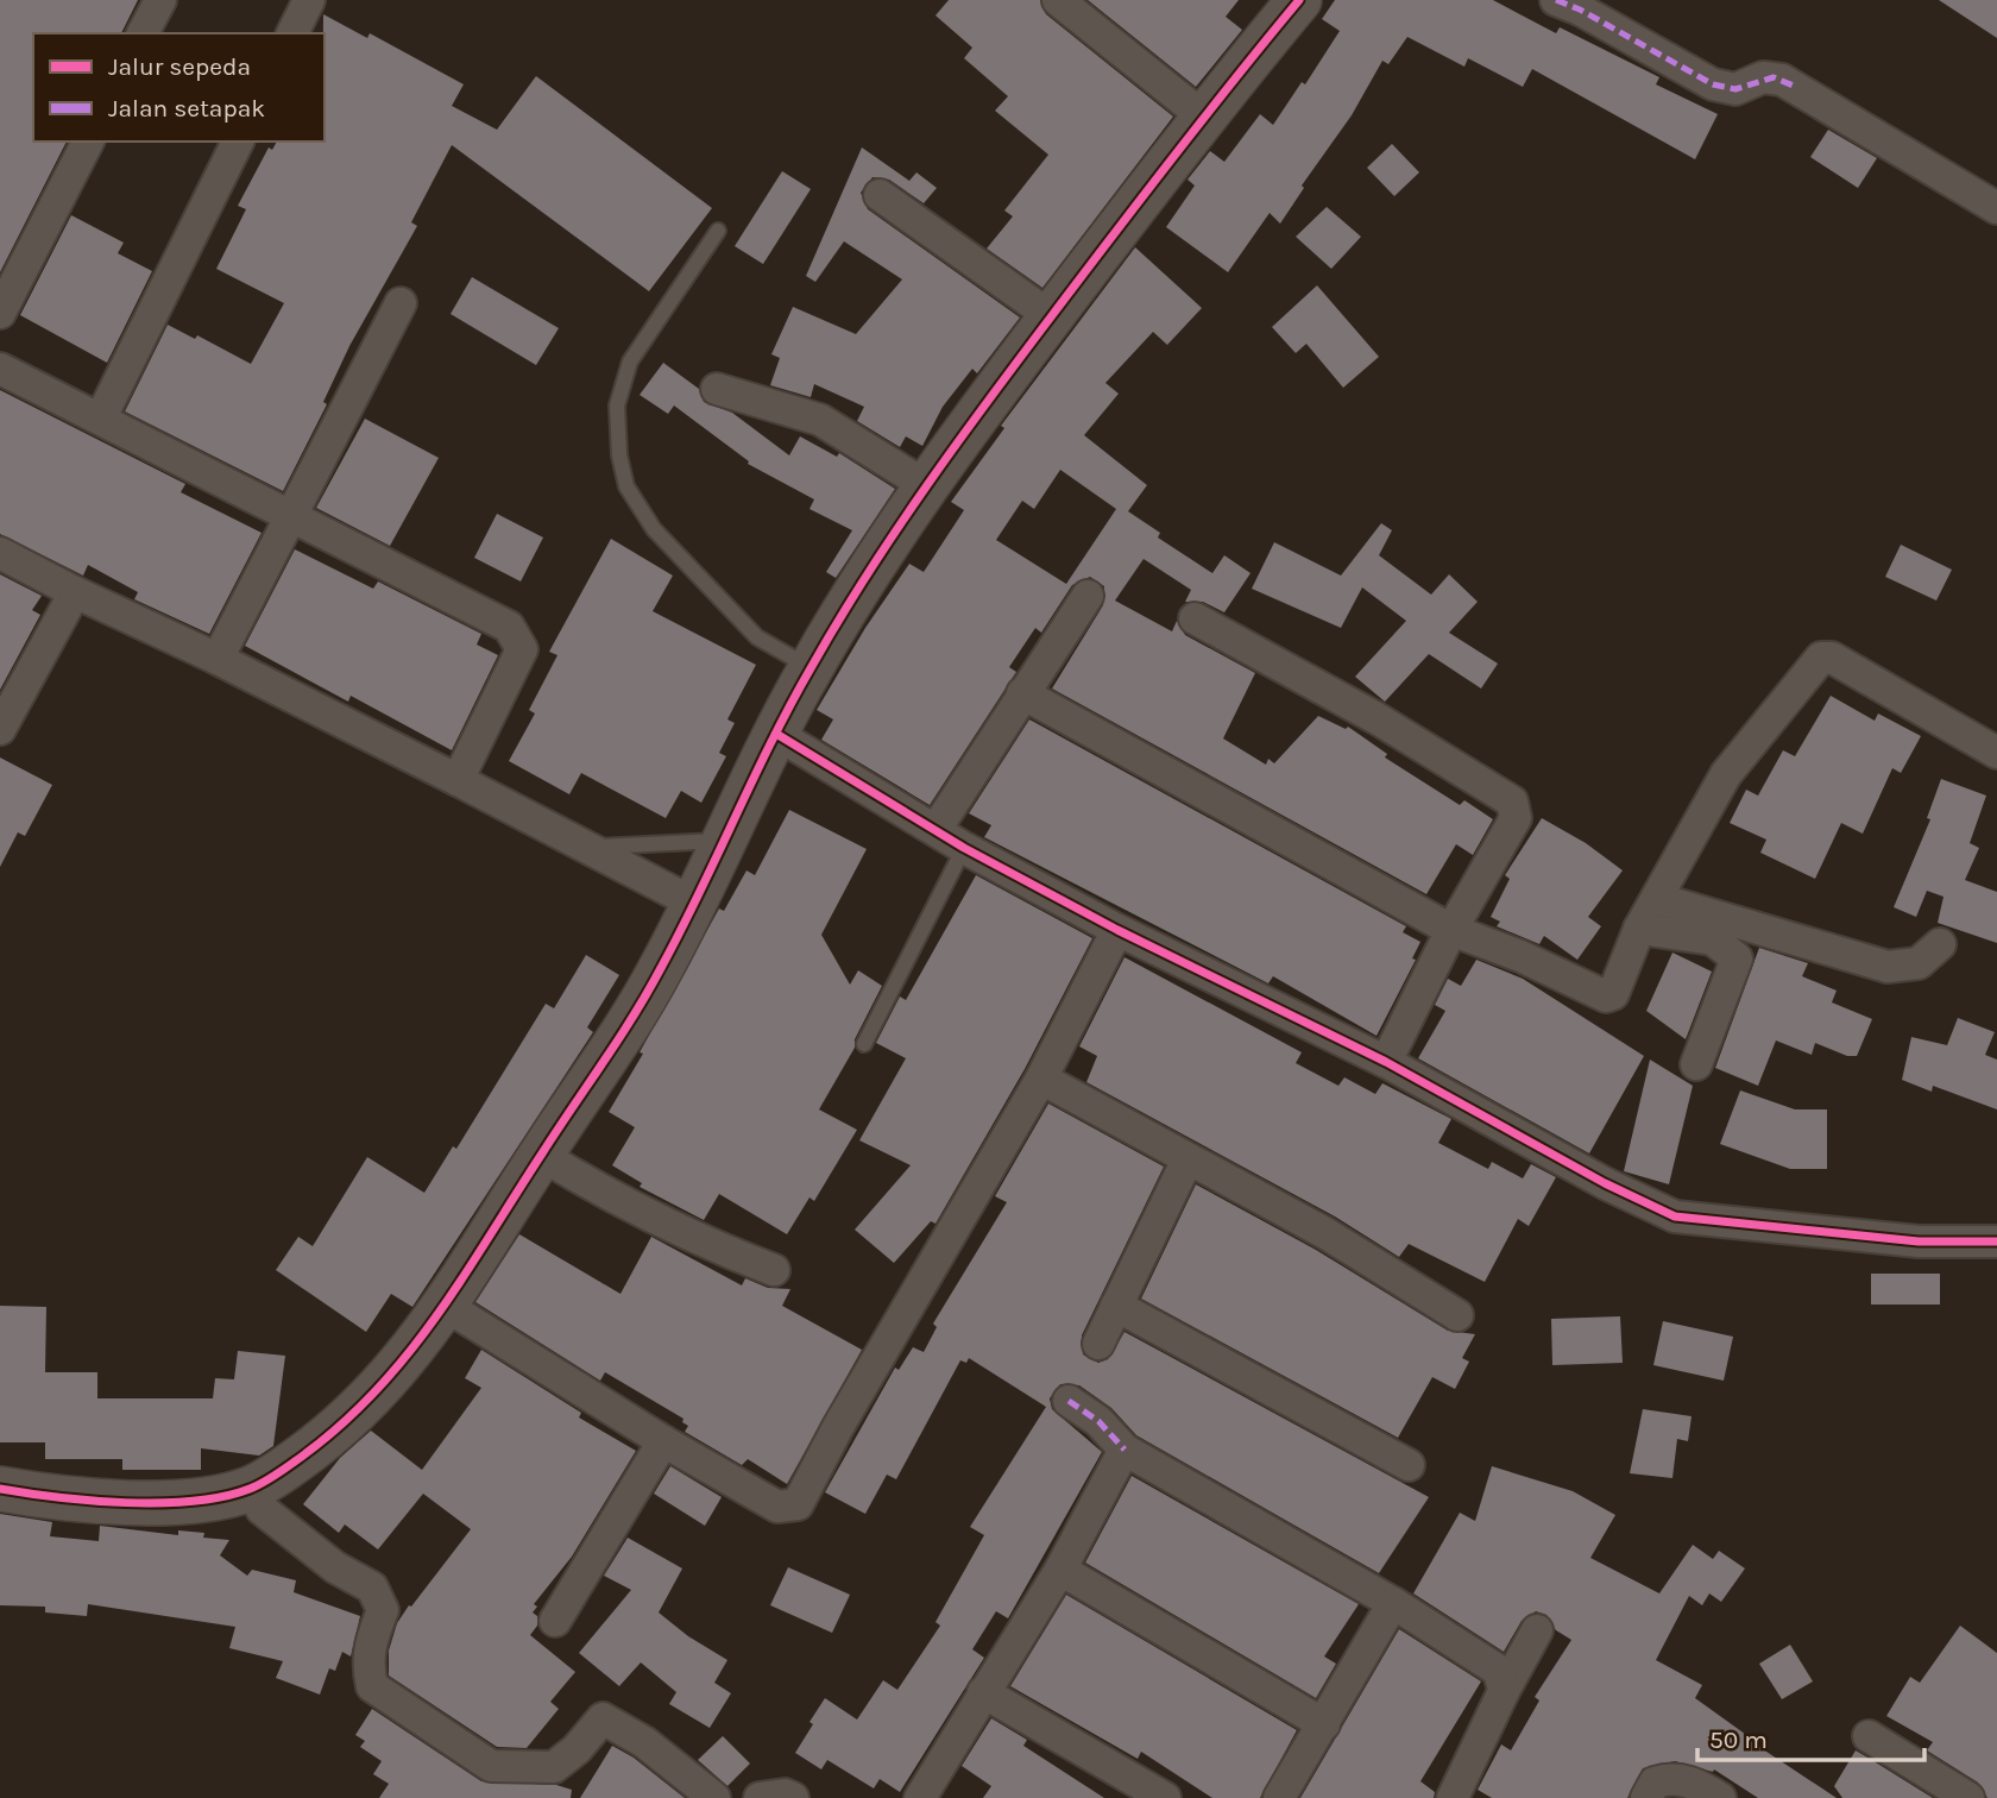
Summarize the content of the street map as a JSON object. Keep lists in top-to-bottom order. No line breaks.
{"legend":["Jalur sepeda","Jalan setapak"],"scale_bar":"50 m"}
